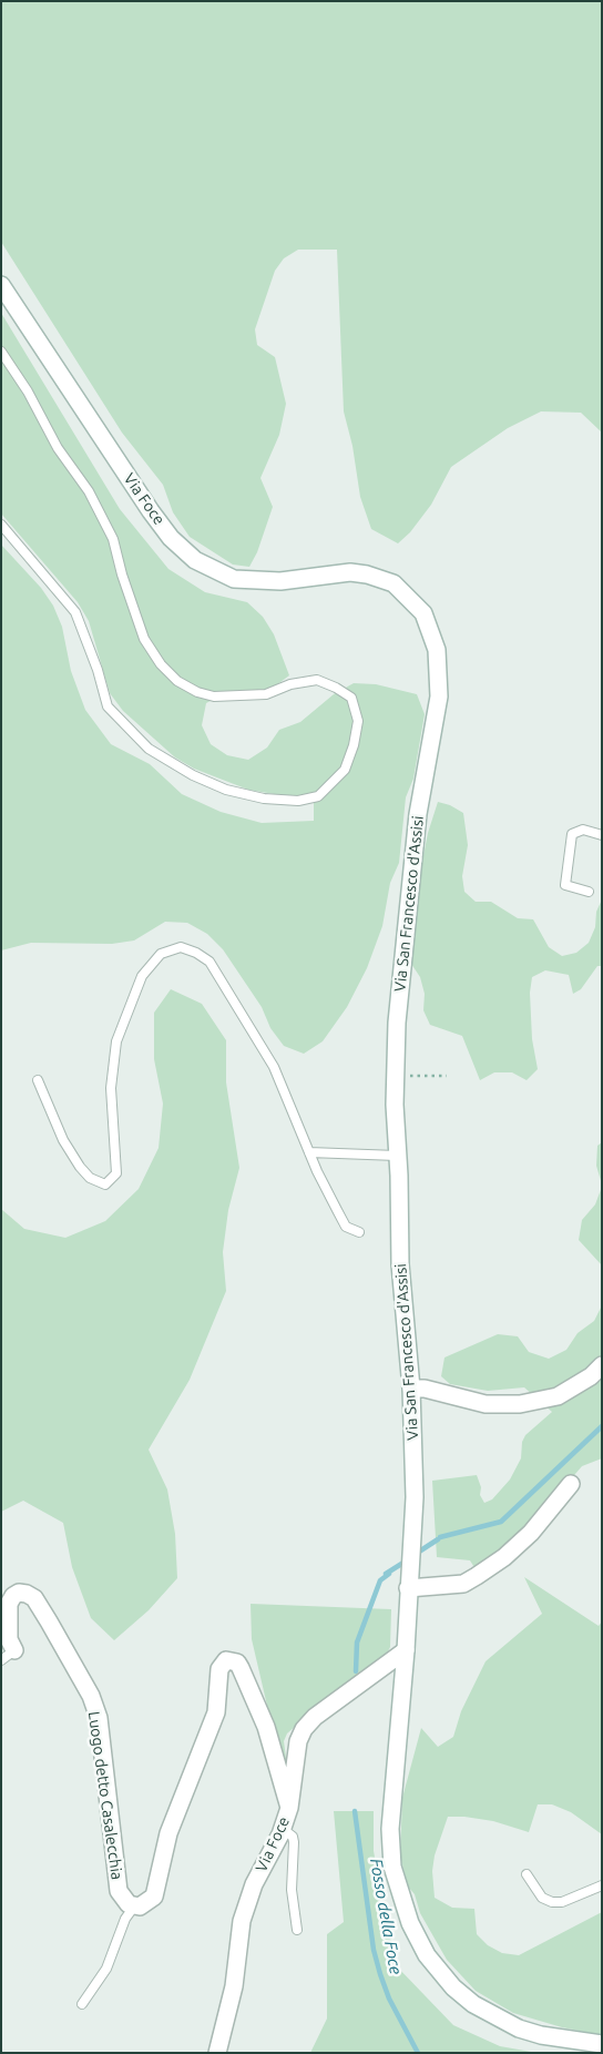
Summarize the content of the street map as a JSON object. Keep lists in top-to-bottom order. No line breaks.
{"streets":{"main road":["Via Foce","Via San Francesco d'Assisi","Luogo detto Casalecchia"]},"crossings":[["Via Foce","Via San Francesco d'Assisi"]],"water":["Fosso della Foce"]}
